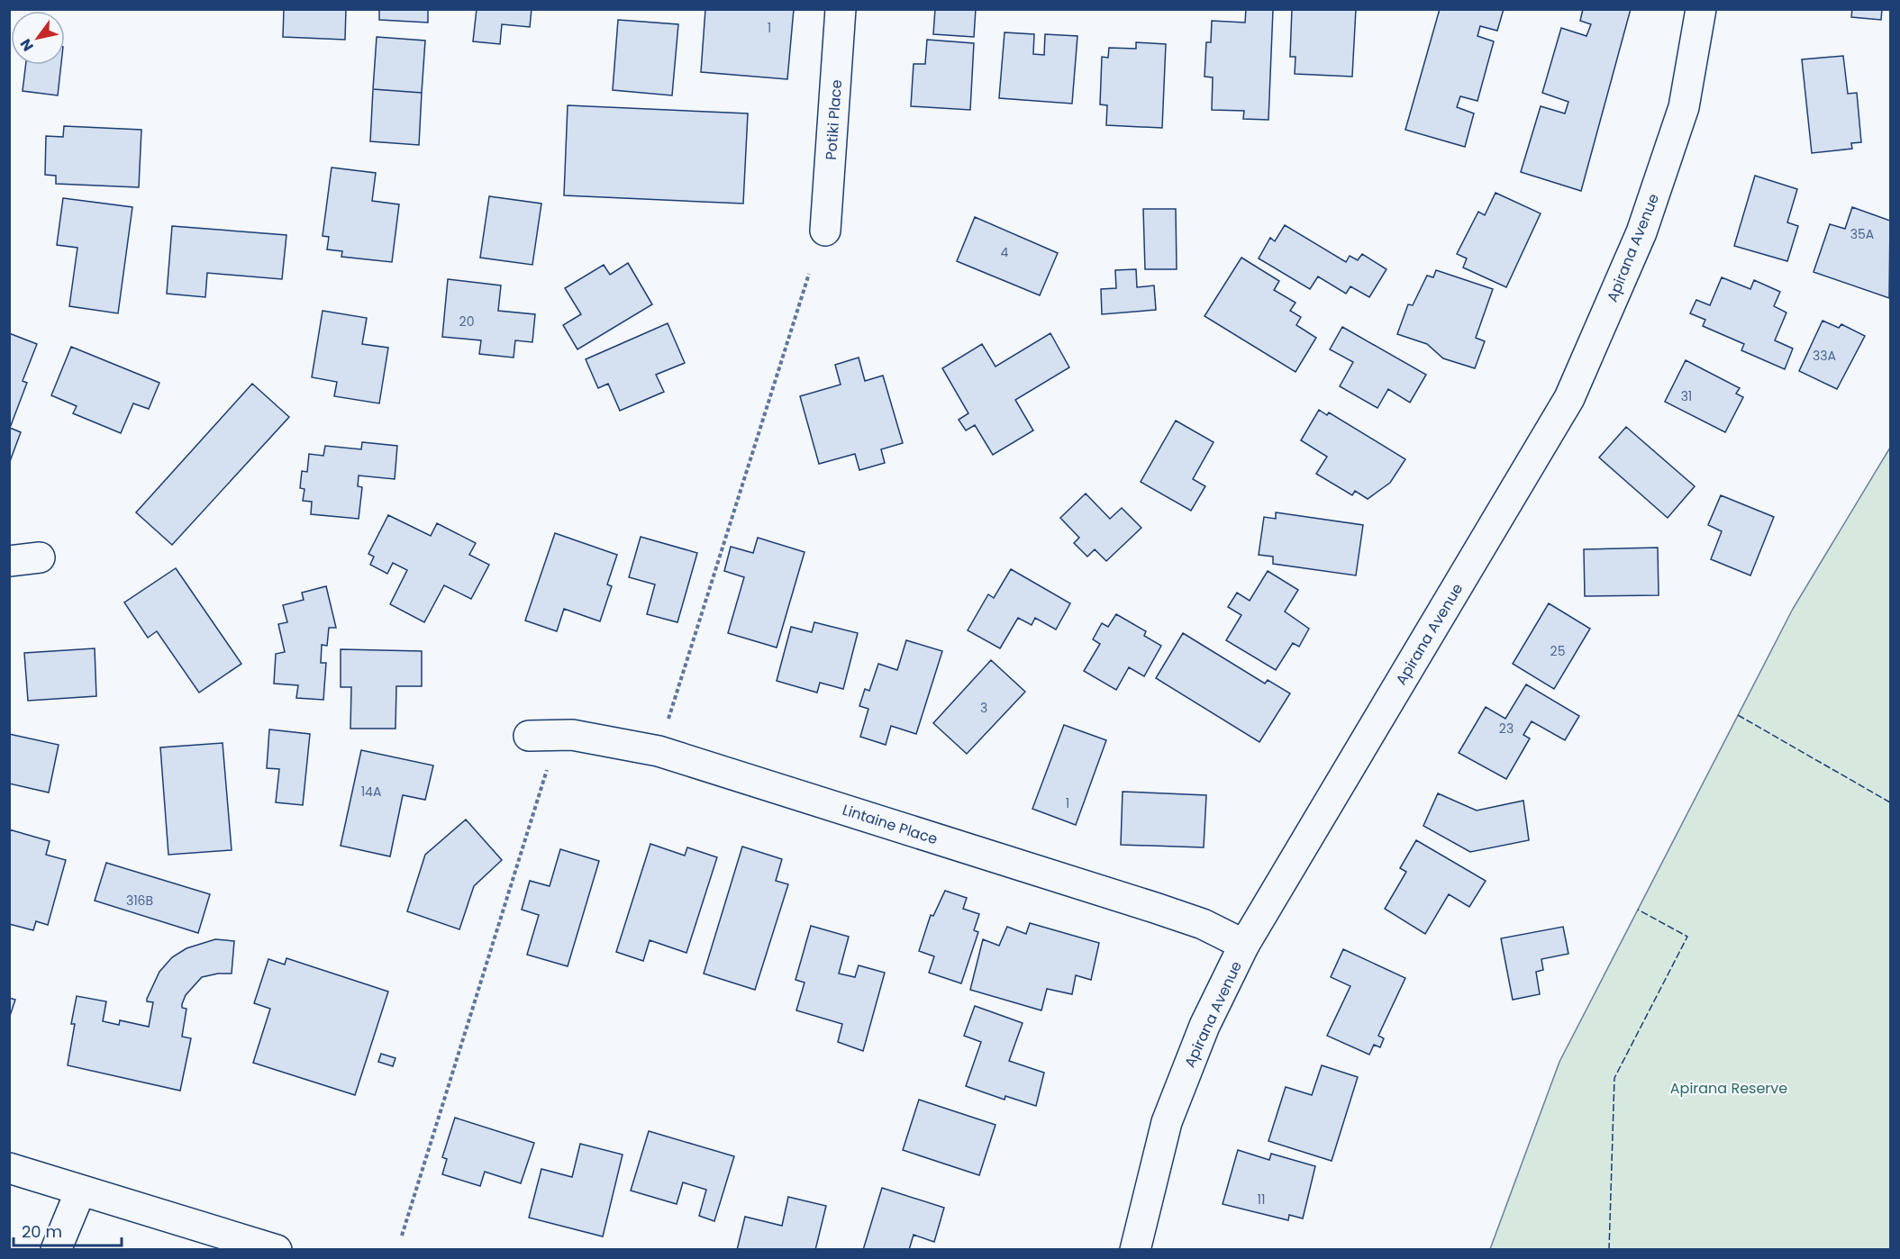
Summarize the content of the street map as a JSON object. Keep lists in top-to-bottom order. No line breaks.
{"streets":{"main road":["Potiki Place","Apirana Avenue","Lintaine Place"]},"crossings":[["Apirana Avenue","Lintaine Place"]],"parks":["Apirana Reserve"],"house_numbers":["1","35A","4","20","33A","31","25","3","23","14A","1","316B","11"],"scale_bar":"20 m","north":"bottom left"}
